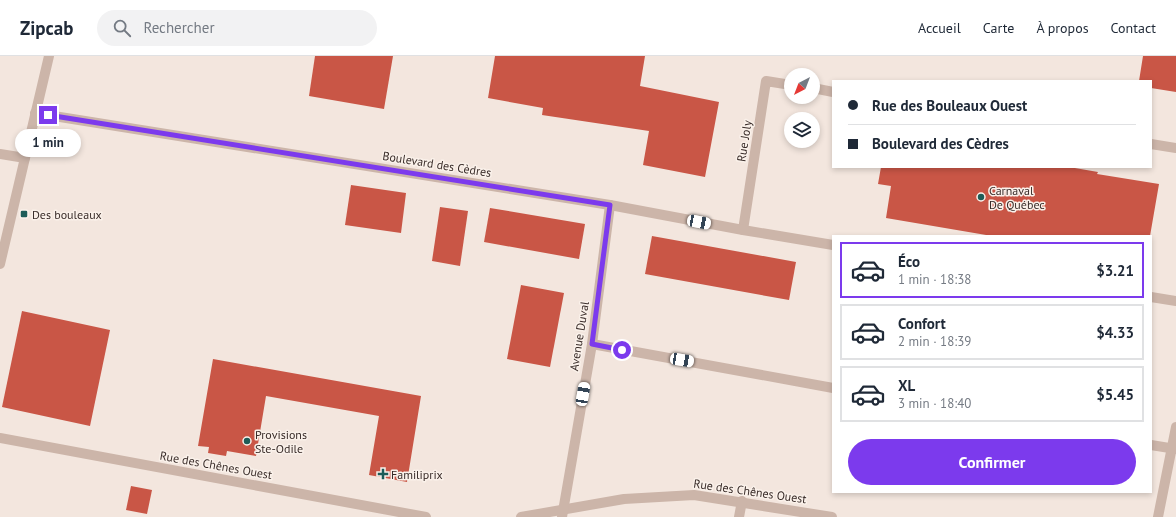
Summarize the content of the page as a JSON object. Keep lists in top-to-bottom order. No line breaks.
{"streets":{"street":["Rue Joly","Boulevard des Cèdres","Avenue Duval","Rue des Chênes Ouest"]},"crossings":[["Rue Joly","Boulevard des Cèdres"],["Boulevard des Cèdres","Avenue Duval"],["Avenue Duval","Rue des Chênes Ouest"]],"places":{"other":["Carnaval De Québec","Provisions Ste-Odile"],"transit":["Des bouleaux"],"health":["Familiprix"]},"north":"bottom left","page":{"header":"Zipcab","search":"Rechercher","nav":["Accueil","Carte","À propos","Contact"],"banner":["Rue des Bouleaux Ouest","Boulevard des Cèdres"],"bubble":"1 min","list":[{"name":"Éco","note":"1 min · 18:38","value":"$3.21"},{"name":"Confort","note":"2 min · 18:39","value":"$4.33"},{"name":"XL","note":"3 min · 18:40","value":"$5.45"}],"buttons":"Confirmer"}}
